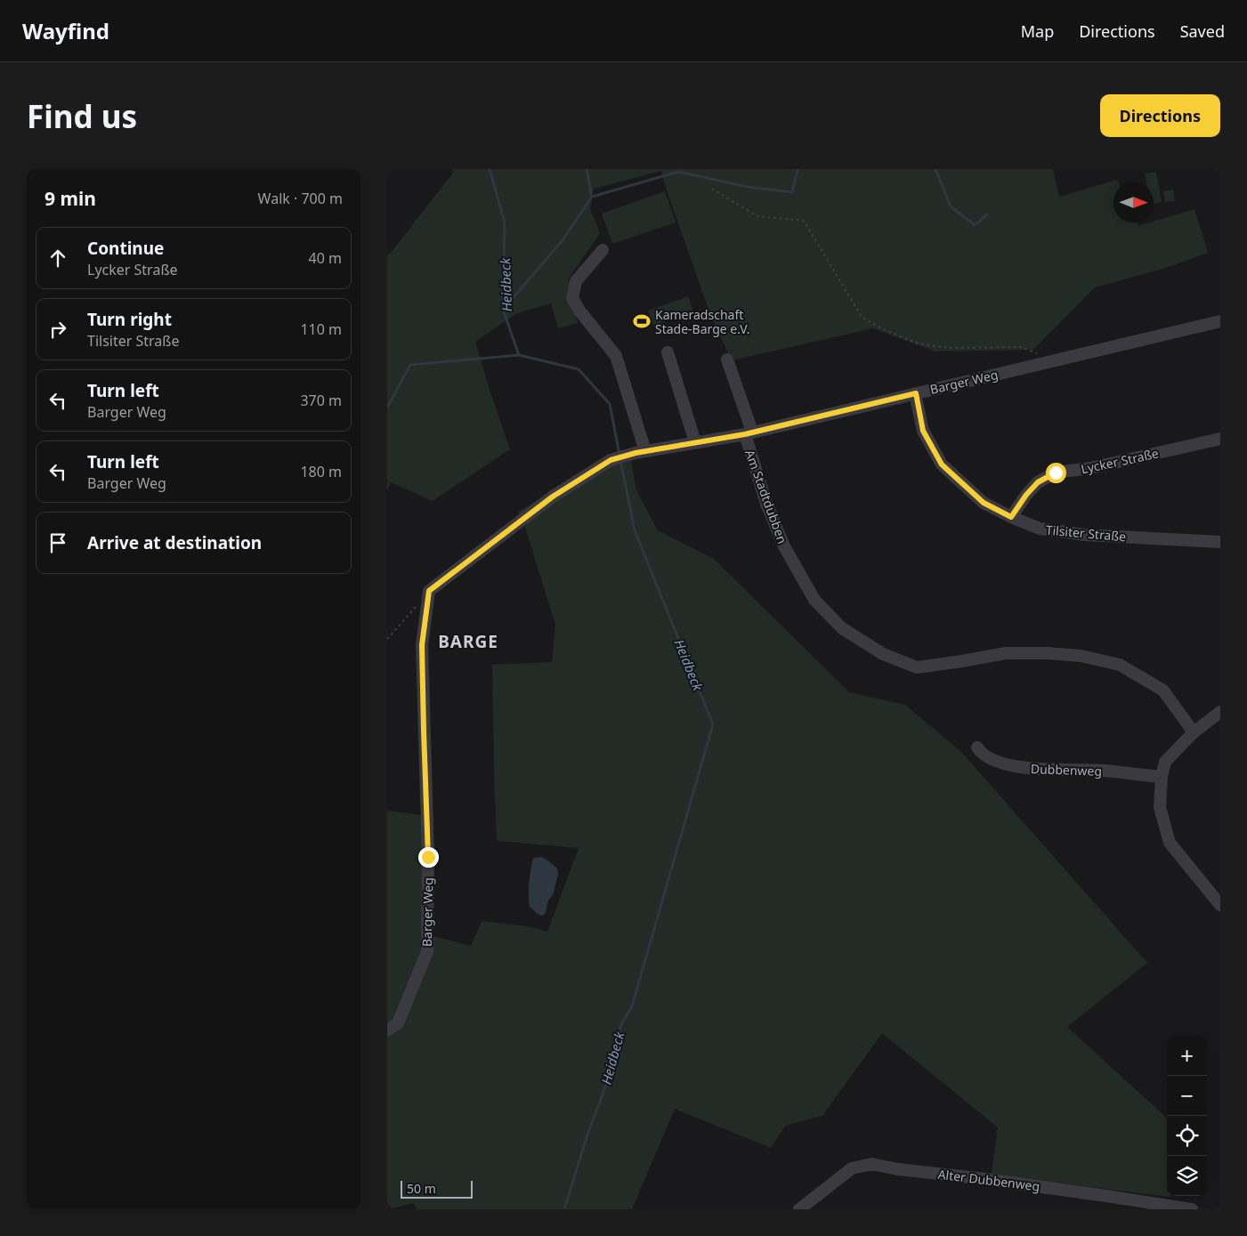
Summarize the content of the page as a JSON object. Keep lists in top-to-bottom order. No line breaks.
{"streets":{"street":["Barger Weg","Lycker Straße","Am Stadtdubben","Tilsiter Straße","Dubbenweg","Alter Dubbenweg"]},"crossings":[["Barger Weg","Am Stadtdubben"],["Barger Weg","Tilsiter Straße"],["Lycker Straße","Tilsiter Straße"]],"districts":["BARGE"],"water":["Heidbeck"],"places":{"sports":["Kameradschaft Stade-Barge e.V."]},"scale_bar":"50 m","north":"right","page":{"header":"Wayfind","nav":["Map","Directions","Saved"],"buttons":"Directions","title":"Find us","heading":["9 min","Walk · 700 m"],"list":[["Continue","Lycker Straße","40 m"],["Turn right","Tilsiter Straße","110 m"],["Turn left","Barger Weg","370 m"],["Turn left","Barger Weg","180 m"],"Arrive at destination"],"map_buttons":["+","−"],"scale":"50 m"}}
